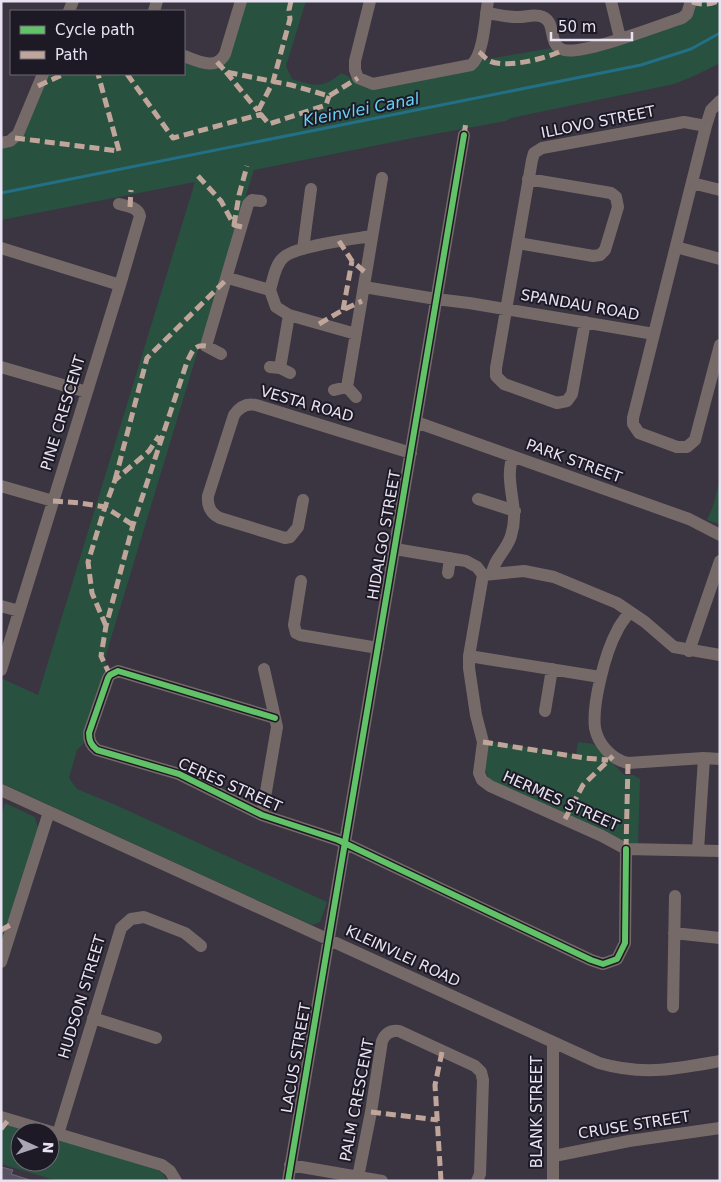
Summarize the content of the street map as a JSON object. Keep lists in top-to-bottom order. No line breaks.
{"streets":{"street":["ILLOVO STREET","SPANDAU ROAD","VESTA ROAD","PINE CRESCENT","PARK STREET","HIDALGO STREET","CERES STREET","HERMES STREET","KLEINVLEI ROAD","HUDSON STREET","LACUS STREET","PALM CRESCENT","BLANK STREET","CRUSE STREET"]},"crossings":[["ILLOVO STREET","SPANDAU ROAD"],["SPANDAU ROAD","HIDALGO STREET"],["VESTA ROAD","HIDALGO STREET"],["PARK STREET","HIDALGO STREET"],["PARK STREET","HERMES STREET"],["HIDALGO STREET","CERES STREET"],["HIDALGO STREET","KLEINVLEI ROAD"],["HIDALGO STREET","LACUS STREET"],["CERES STREET","HERMES STREET"],["KLEINVLEI ROAD","LACUS STREET"],["KLEINVLEI ROAD","BLANK STREET"],["LACUS STREET","PALM CRESCENT"],["BLANK STREET","CRUSE STREET"]],"water":["Kleinvlei Canal"],"legend":["Cycle path","Path"],"scale_bar":"50 m","north":"right"}
